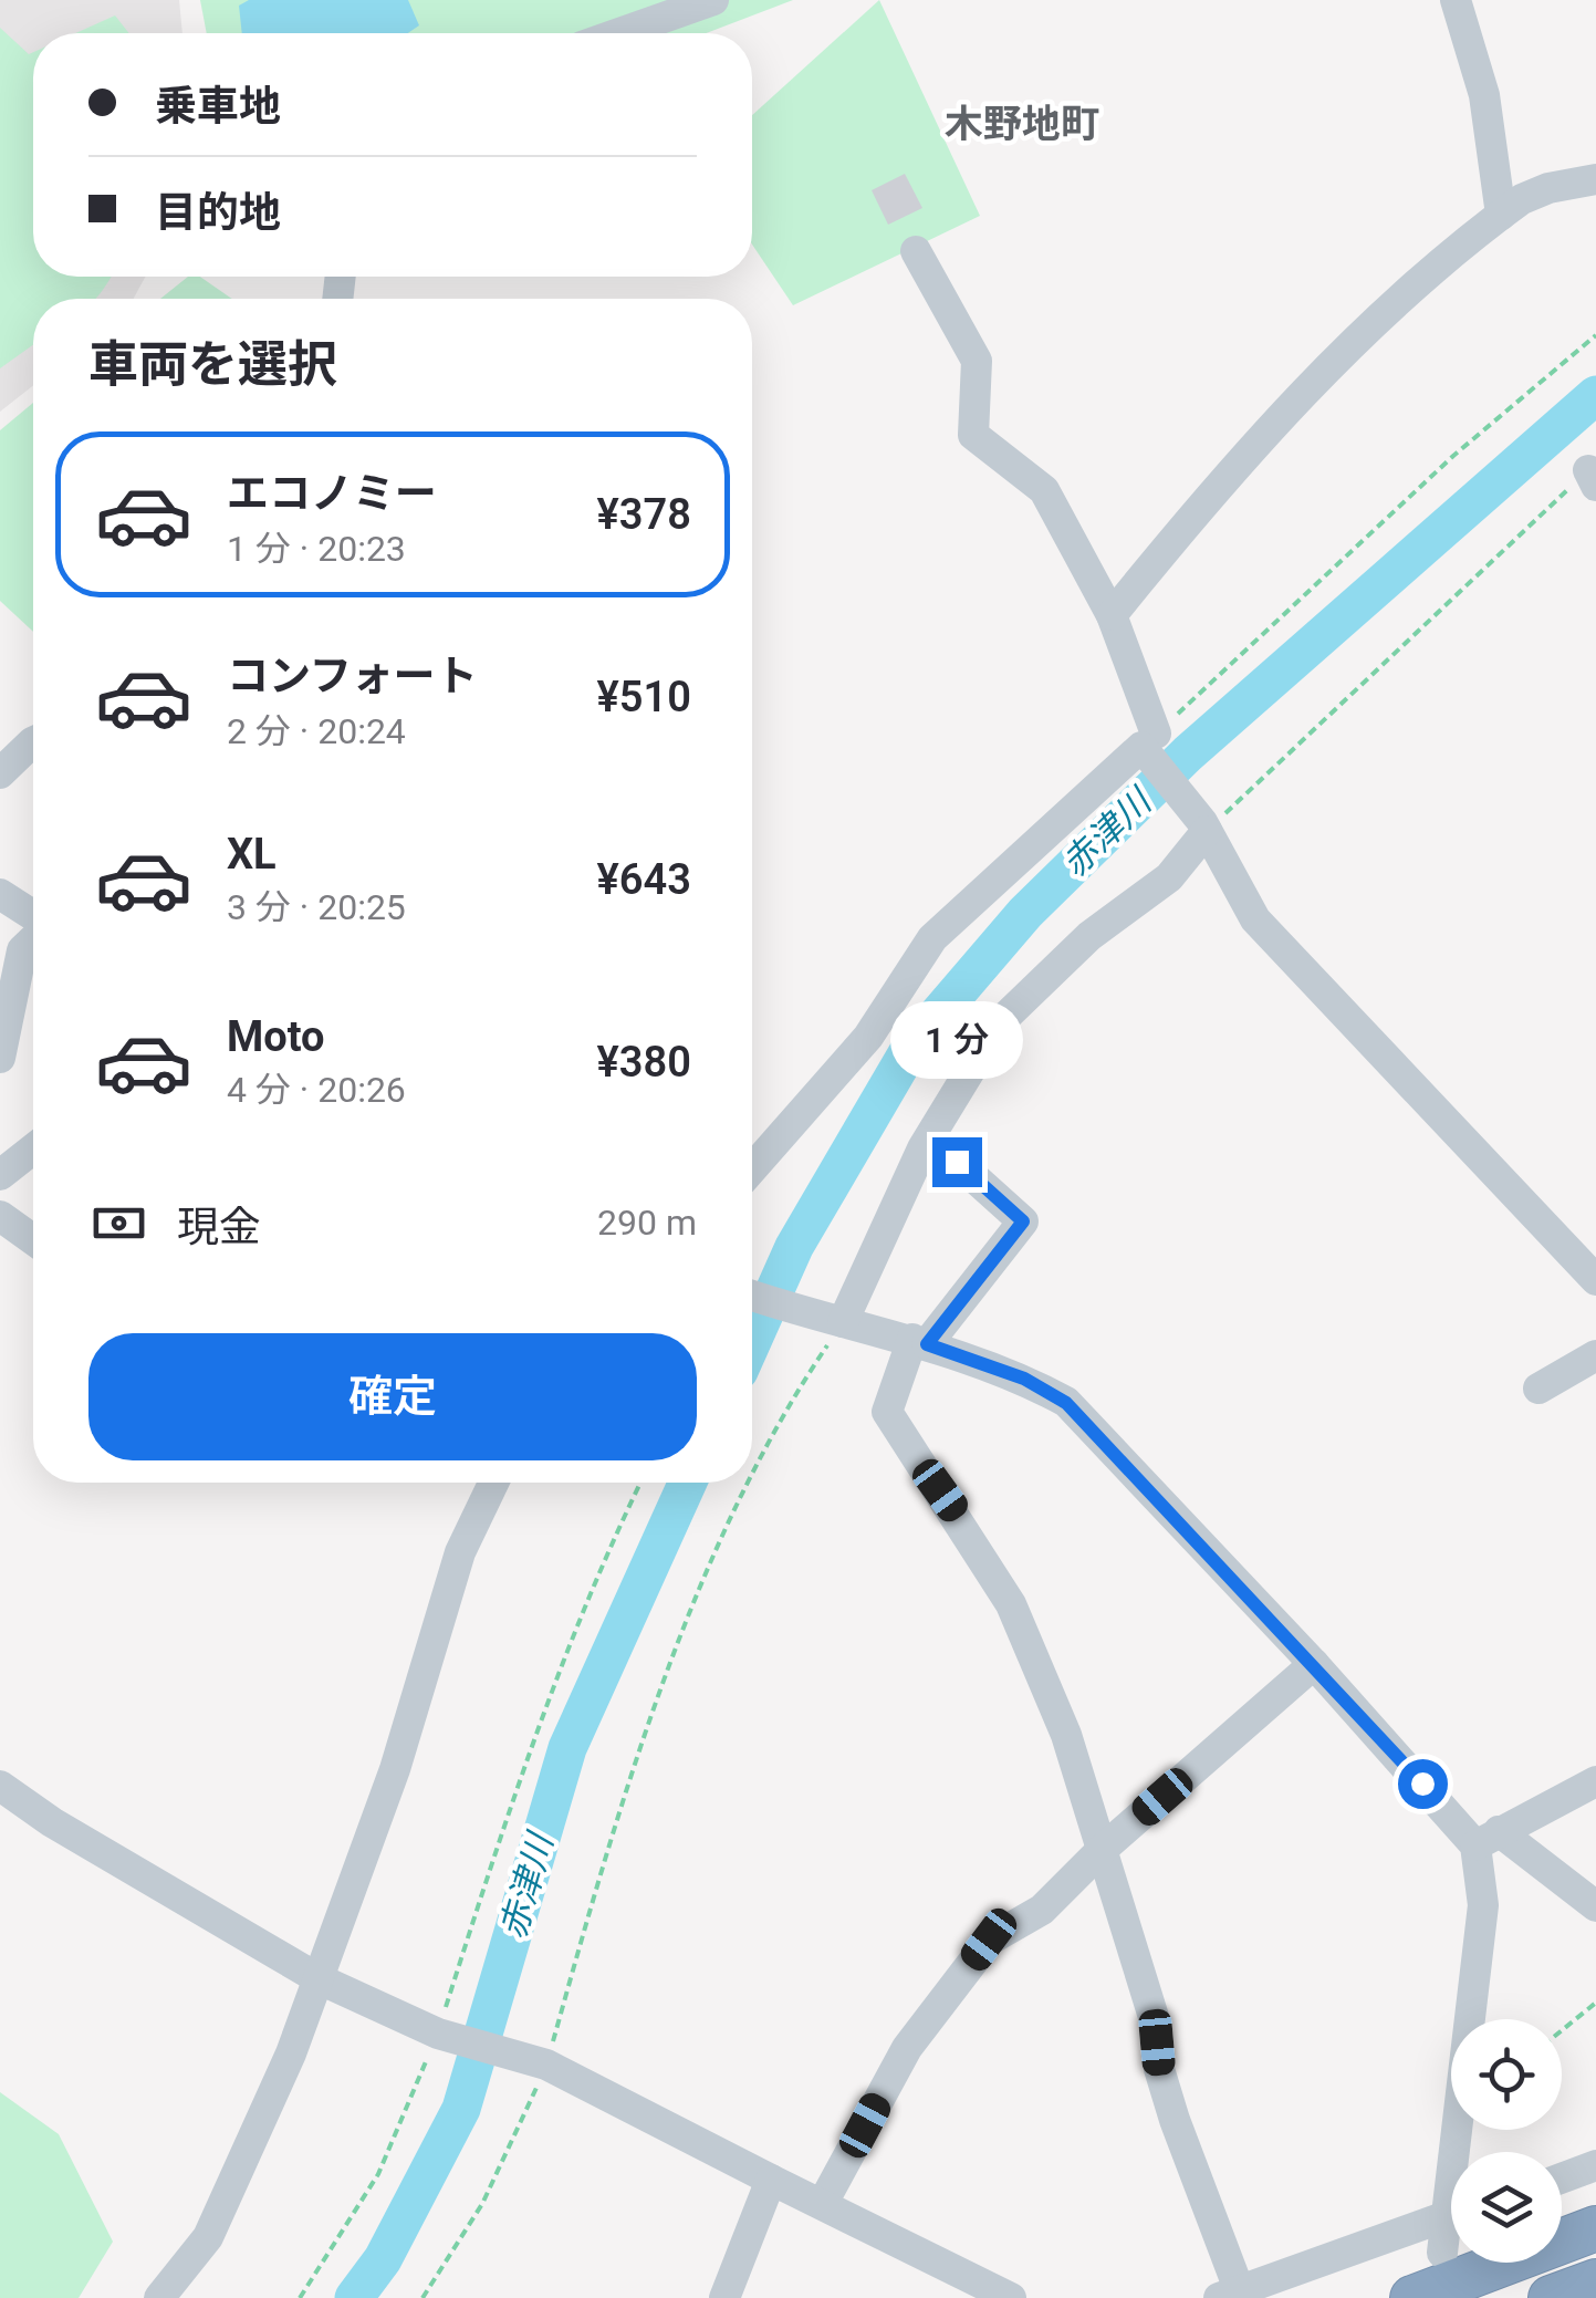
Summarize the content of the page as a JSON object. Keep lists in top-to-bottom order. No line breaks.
{"districts":["木野地町"],"water":["赤津川"],"page":{"banner":["乗車地","目的地"],"heading":"車両を選択","list":[{"name":"エコノミー","note":"1 分 · 20:23","value":"¥378"},{"name":"コンフォート","note":"2 分 · 20:24","value":"¥510"},{"name":"XL","note":"3 分 · 20:25","value":"¥643"},{"name":"Moto","note":"4 分 · 20:26","value":"¥380"}],"bubble":"1 分","pay":["現金","290 m"],"buttons":"確定"}}
